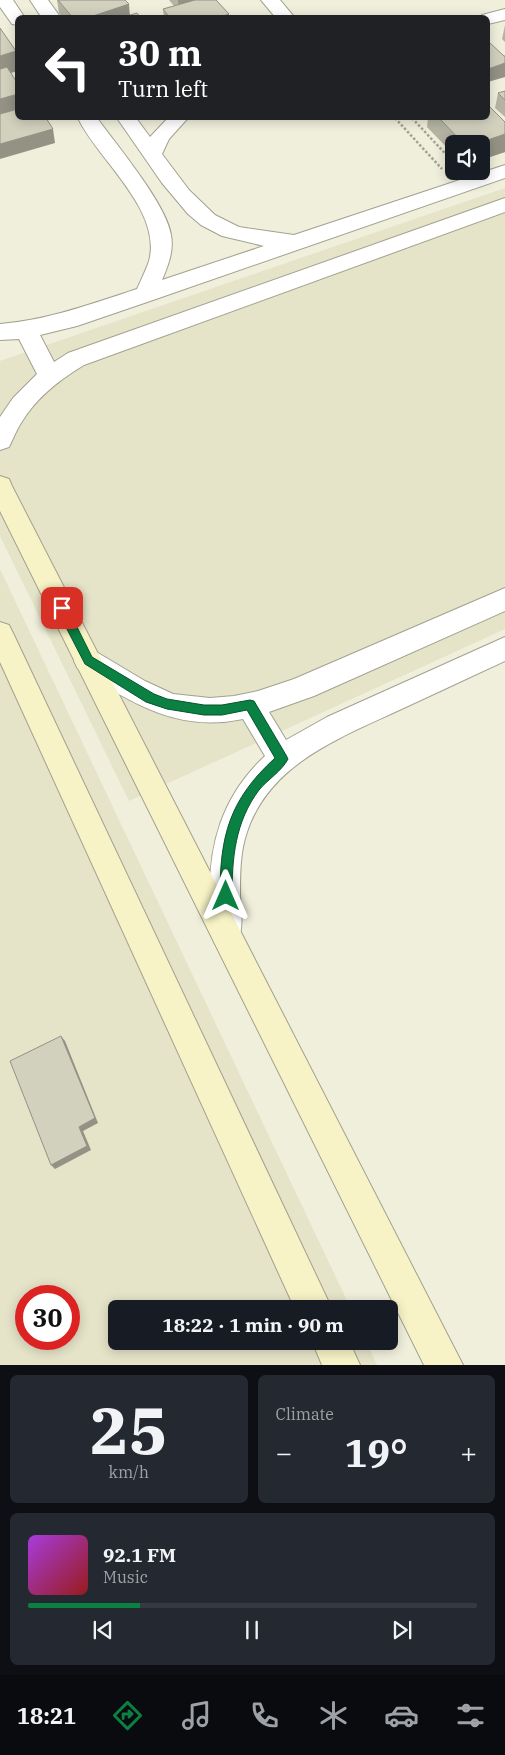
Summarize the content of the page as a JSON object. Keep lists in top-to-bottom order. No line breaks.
{"page":{"turn":["30 m","Turn left"],"limit":"30","trip":"18:22 · 1 min · 90 m","tile":[["25","km/h"],"Climate"],"heat":["−","19°","+"],"song":["92.1 FM","Music"],"tabs":"18:21"}}
